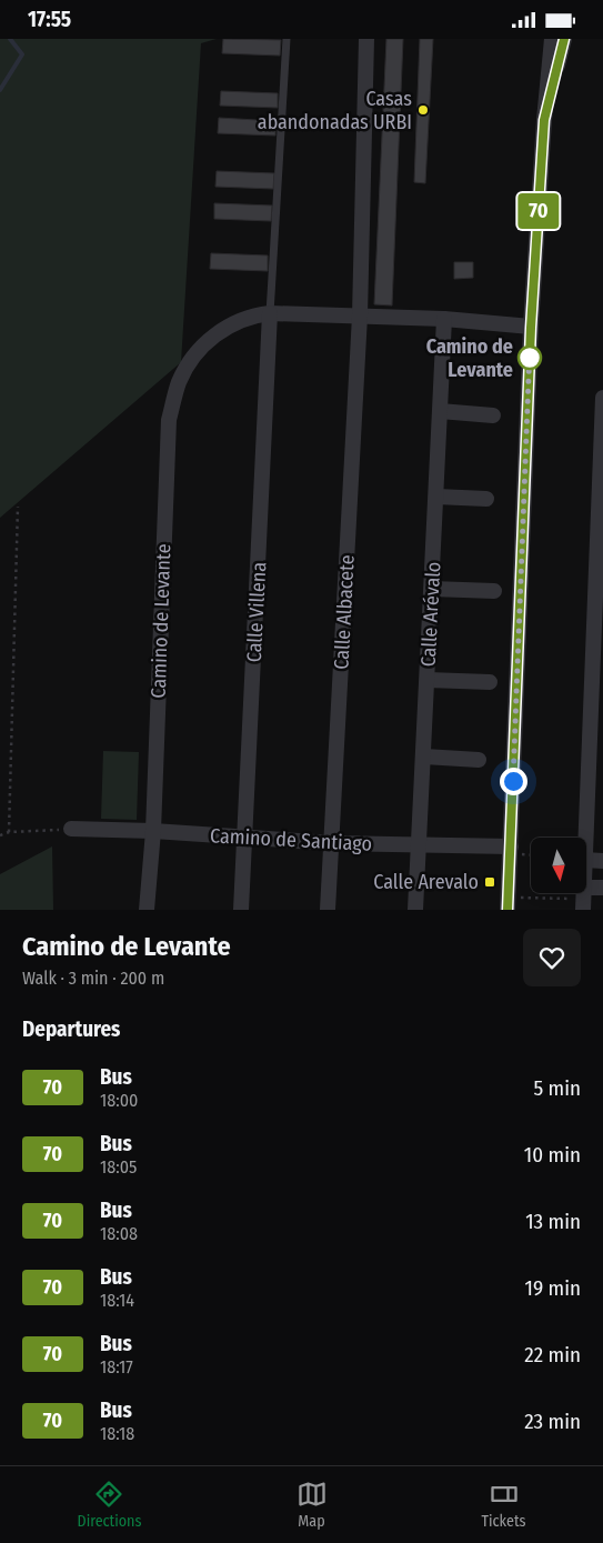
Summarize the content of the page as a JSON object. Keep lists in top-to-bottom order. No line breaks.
{"streets":{"street":["Calle Villena","Calle Albacete","Calle Arévalo","Camino de Levante","Camino de Santiago"]},"crossings":[["Calle Villena","Camino de Levante"],["Calle Villena","Camino de Santiago"],["Calle Albacete","Camino de Levante"],["Calle Albacete","Camino de Santiago"],["Calle Arévalo","Camino de Levante"],["Calle Arévalo","Camino de Santiago"],["Camino de Levante","Camino de Santiago"]],"places":{"other":["Casas abandonadas URBI","Camino de Levante"],"transit":["Calle Arevalo"]},"lines":["bus line 70"],"north":"bottom","page":{"status":"17:55","on_map":"70","heading":[["Camino de Levante","Walk · 3 min · 200 m"],"Departures"],"list":[{"mark":"70","name":"Bus","note":"18:00","value":"5 min"},{"mark":"70","name":"Bus","note":"18:05","value":"10 min"},{"mark":"70","name":"Bus","note":"18:08","value":"13 min"},{"mark":"70","name":"Bus","note":"18:14","value":"19 min"},{"mark":"70","name":"Bus","note":"18:17","value":"22 min"},{"mark":"70","name":"Bus","note":"18:18","value":"23 min"}],"tabs":["Directions","Map","Tickets"]}}
